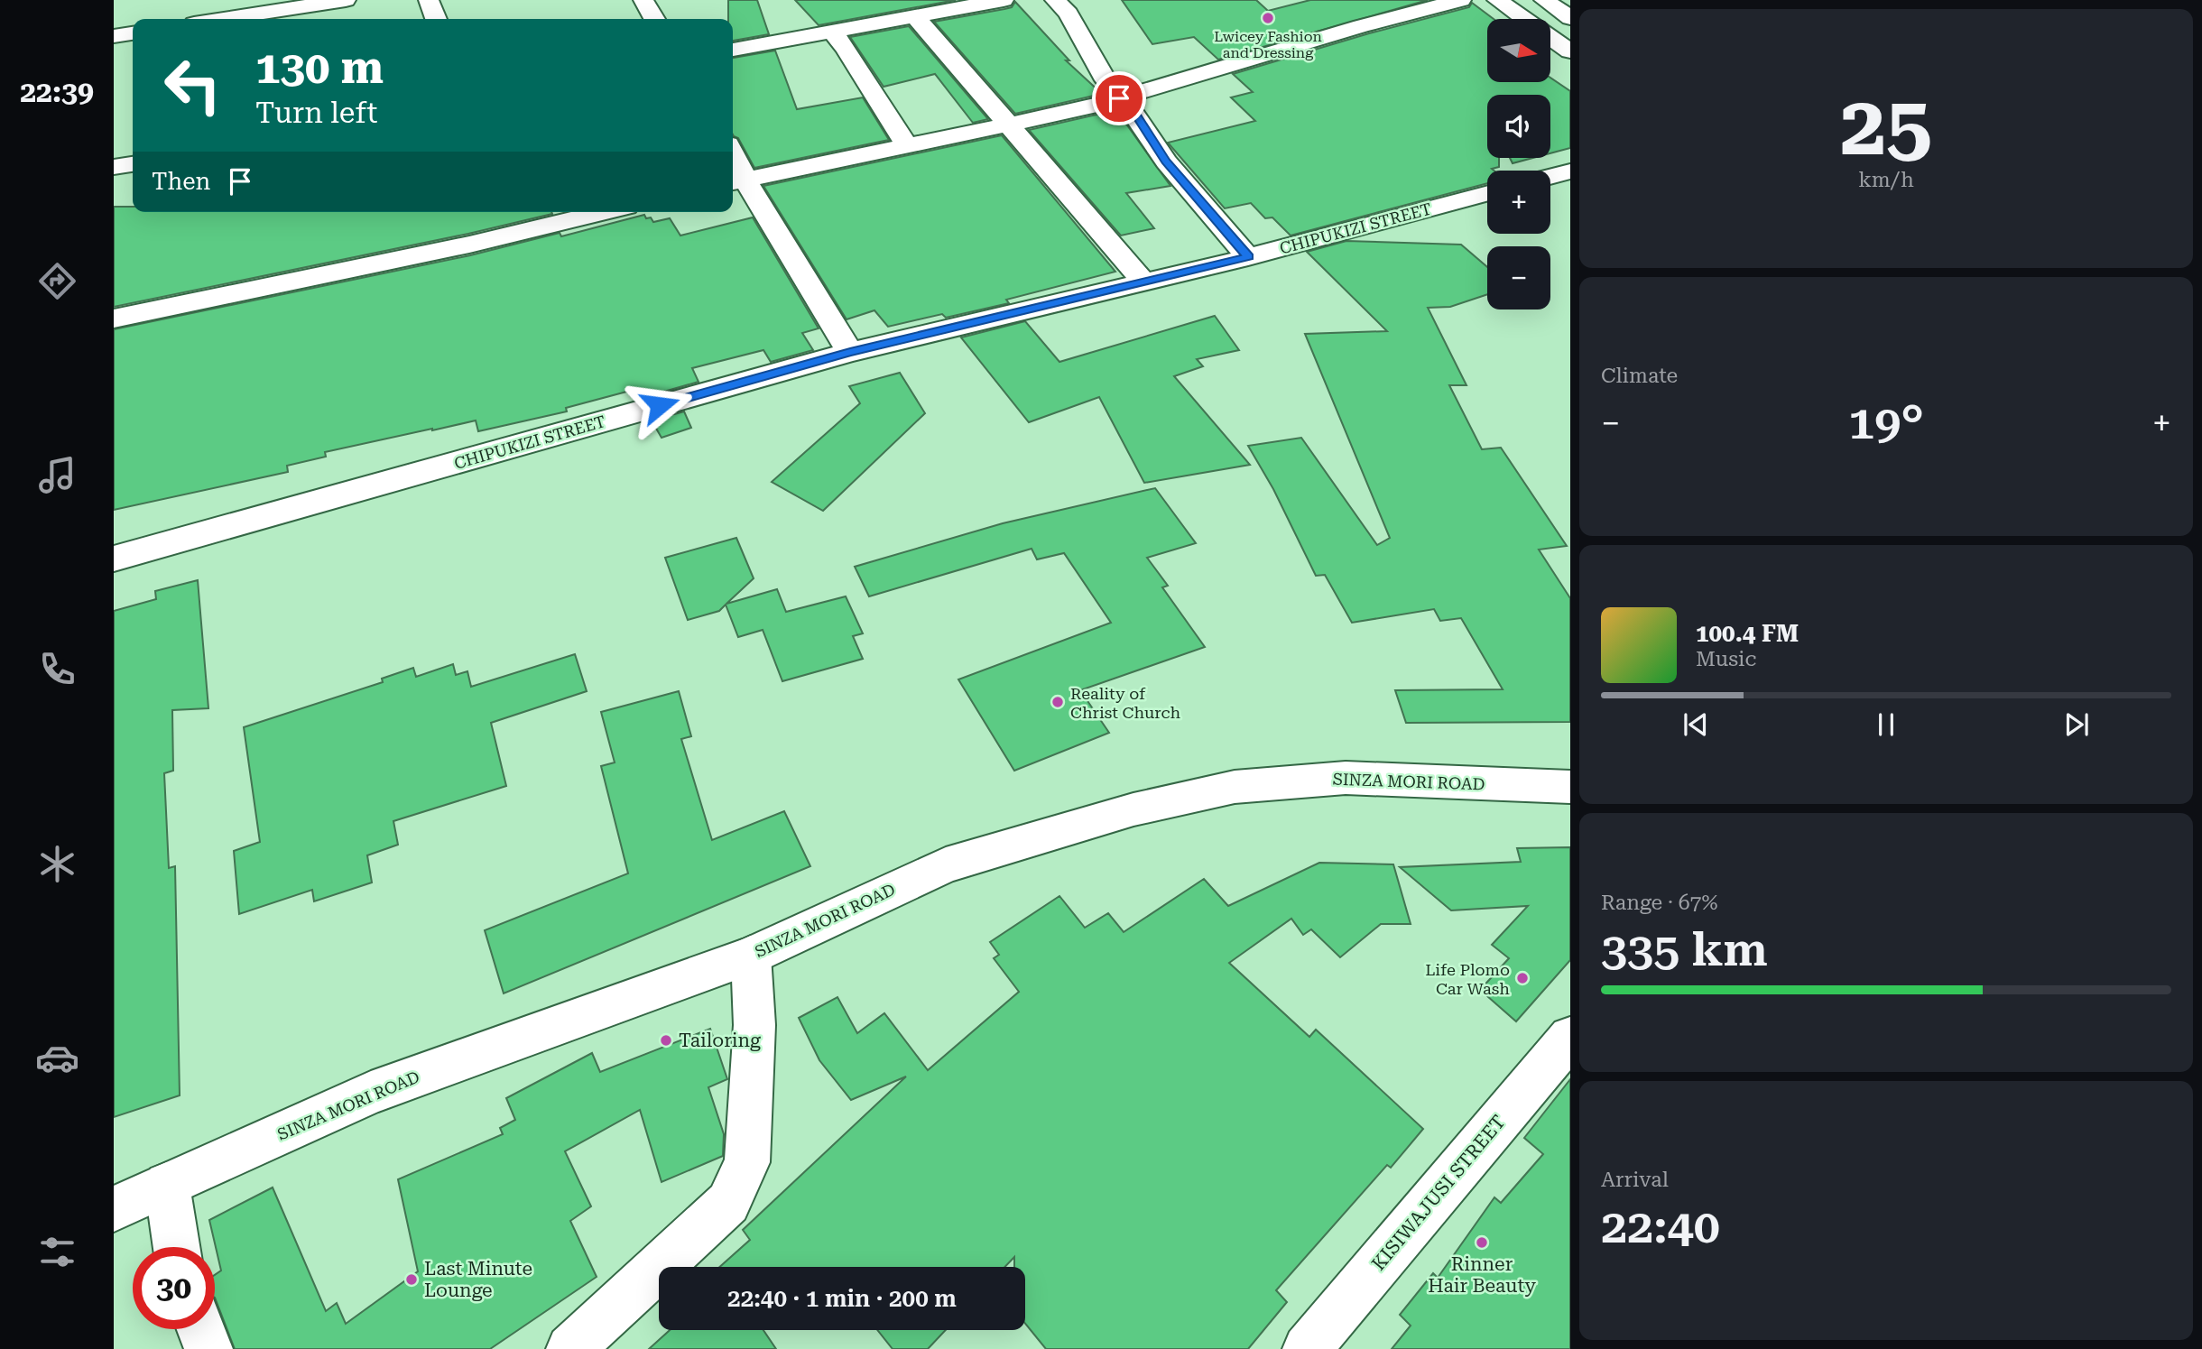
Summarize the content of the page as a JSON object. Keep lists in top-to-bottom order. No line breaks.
{"streets":{"street":["CHIPUKIZI STREET","SINZA MORI ROAD","KISIWAJUSI STREET"]},"places":["Lwicey Fashion and Dressing","Reality of Christ Church","Life Plomo Car Wash","Tailoring","Rinner Hair Beauty","Last Minute Lounge"],"north":"right","page":{"tabs":"22:39","tile":[["25","km/h"],"Climate",["Range · 67%","335 km"],["Arrival","22:40"]],"map_buttons":["+","−"],"turn":["130 m","Turn left"],"then":"Then","heat":["−","19°","+"],"song":["100.4 FM","Music"],"limit":"30","trip":"22:40 · 1 min · 200 m"}}
